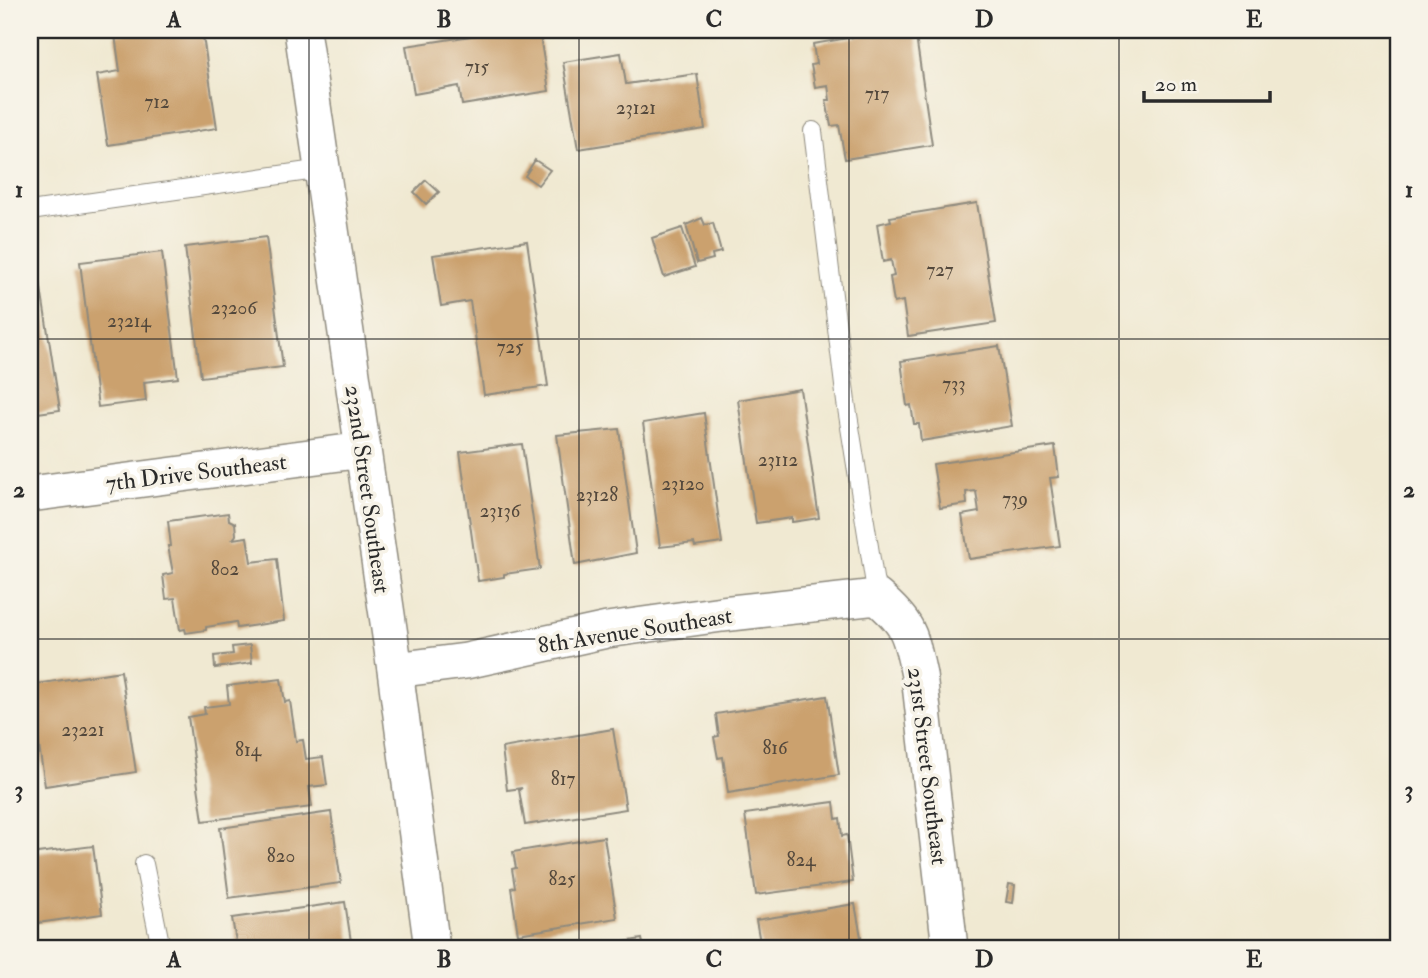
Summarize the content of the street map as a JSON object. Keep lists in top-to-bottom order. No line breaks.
{"streets":{"street":["7th Drive Southeast","232nd Street Southeast","8th Avenue Southeast","231st Street Southeast"]},"crossings":[["7th Drive Southeast","232nd Street Southeast"],["232nd Street Southeast","8th Avenue Southeast"],["8th Avenue Southeast","231st Street Southeast"]],"house_numbers":["715","717","712","23121","727","23206","23214","725","733","23112","23120","23128","739","23136","802","23221","816","814","817","820","824","825"],"scale_bar":"20 m","grid":{"columns":["A","B","C","D","E"],"rows":["1","2","3"]}}
